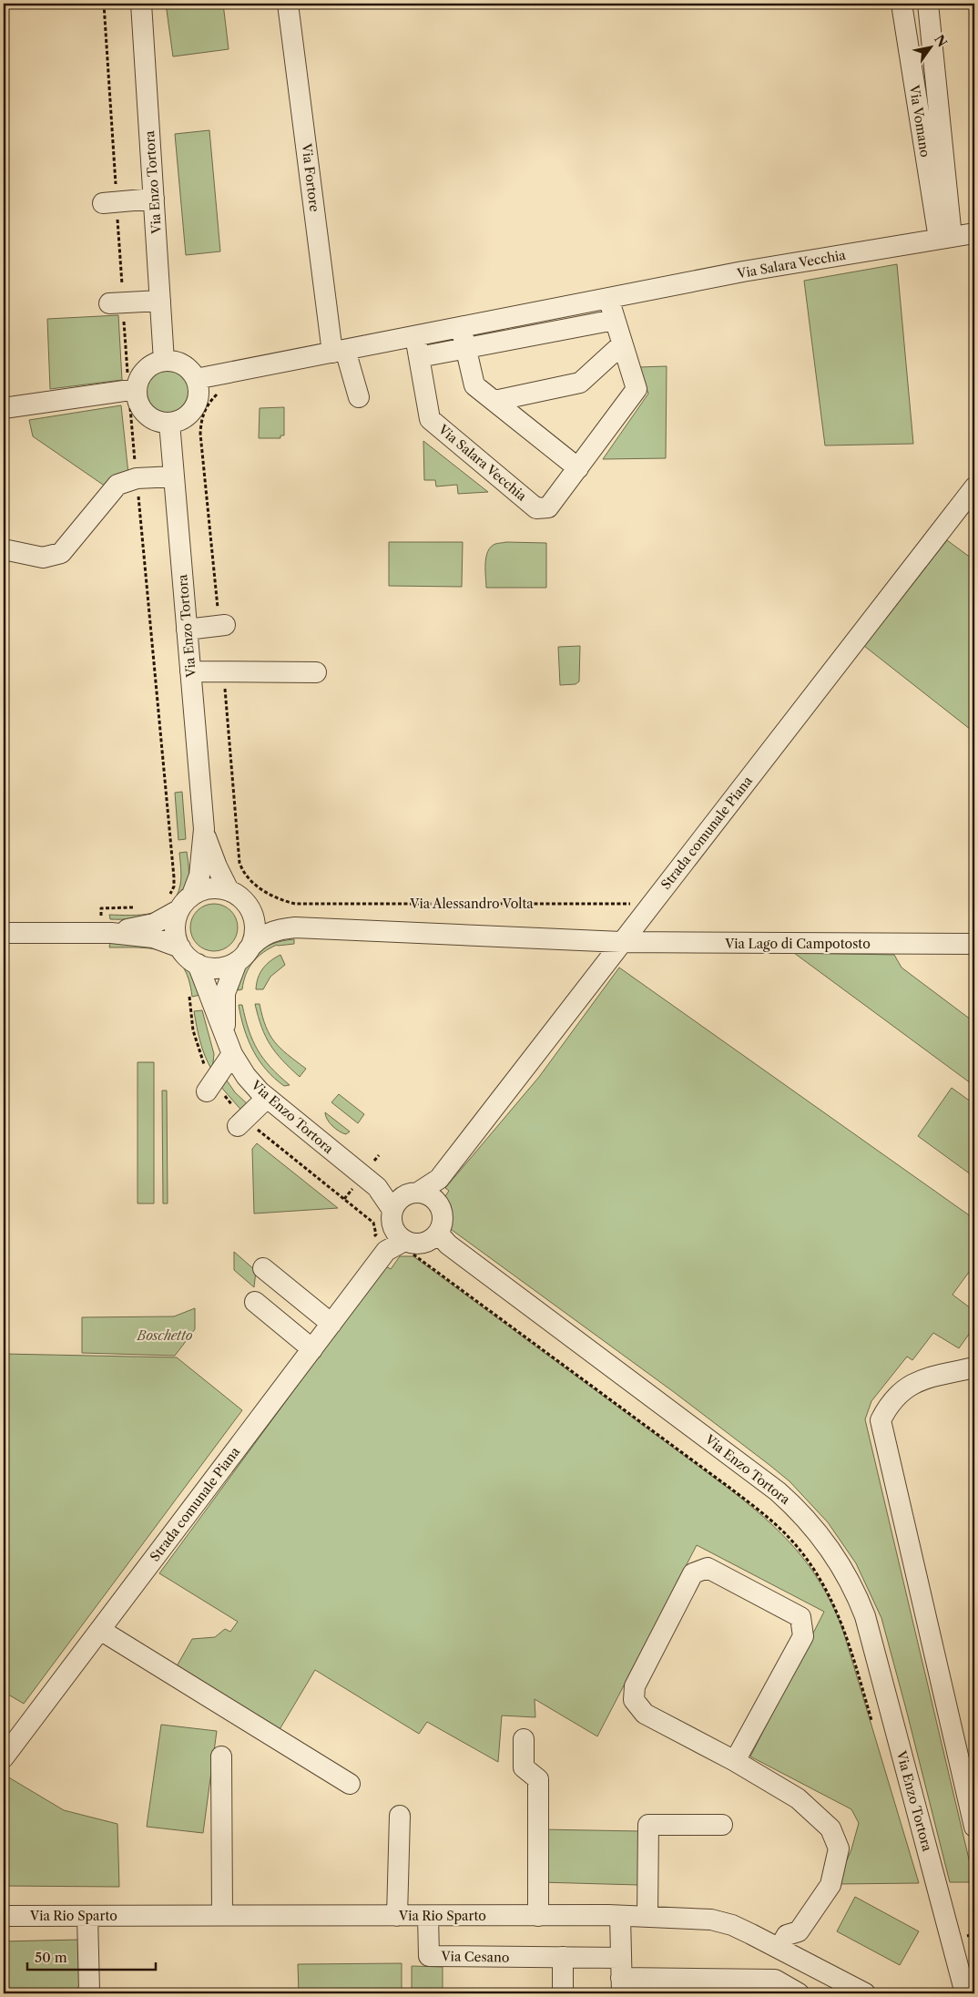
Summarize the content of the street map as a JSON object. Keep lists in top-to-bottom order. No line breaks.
{"streets":{"street":["Via Vomano","Via Fortore","Via Enzo Tortora","Via Salara Vecchia","Strada comunale Piana","Via Lago di Campotosto","Via Rio Sparto","Via Cesano"],"path":["Via Alessandro Volta"]},"crossings":[["Via Vomano","Via Salara Vecchia"],["Via Fortore","Via Salara Vecchia"],["Via Enzo Tortora","Via Salara Vecchia"],["Via Enzo Tortora","Strada comunale Piana"],["Strada comunale Piana","Via Alessandro Volta"],["Strada comunale Piana","Via Lago di Campotosto"],["Via Rio Sparto","Via Cesano"]],"parks":["Boschetto"],"scale_bar":"50 m","north":"top right"}
